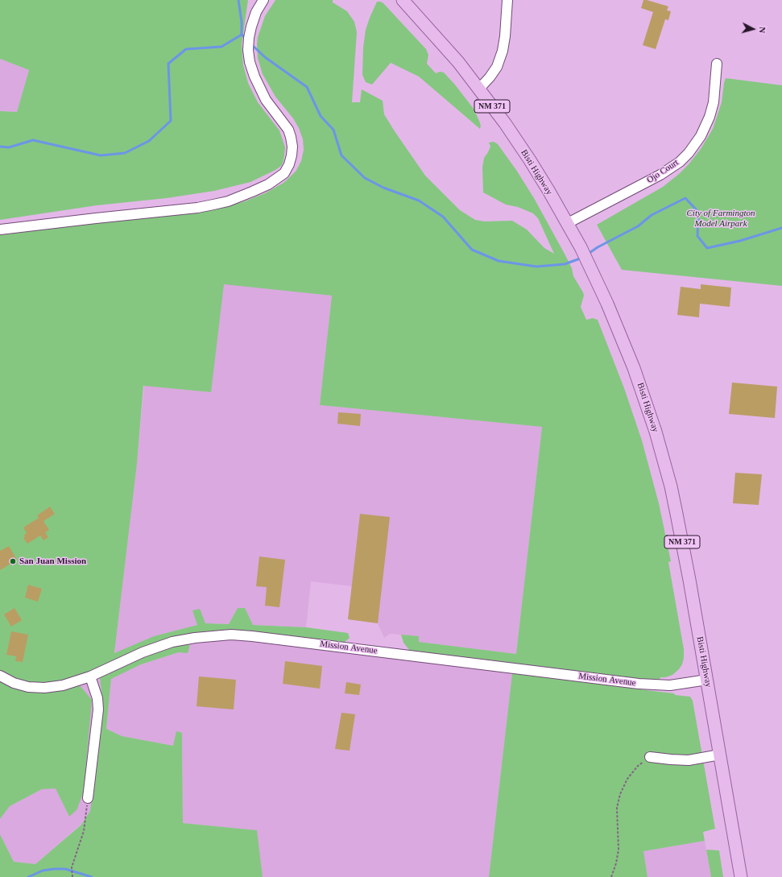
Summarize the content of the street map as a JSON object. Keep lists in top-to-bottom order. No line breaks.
{"streets":{"main road":["NM 371","Bisti Highway"],"street":["Ojo Court","Mission Avenue"]},"crossings":[["Ojo Court","Bisti Highway"],["Bisti Highway","Mission Avenue"]],"parks":["City of Farmington Model Airpark"],"places":["San Juan Mission"],"north":"right"}
